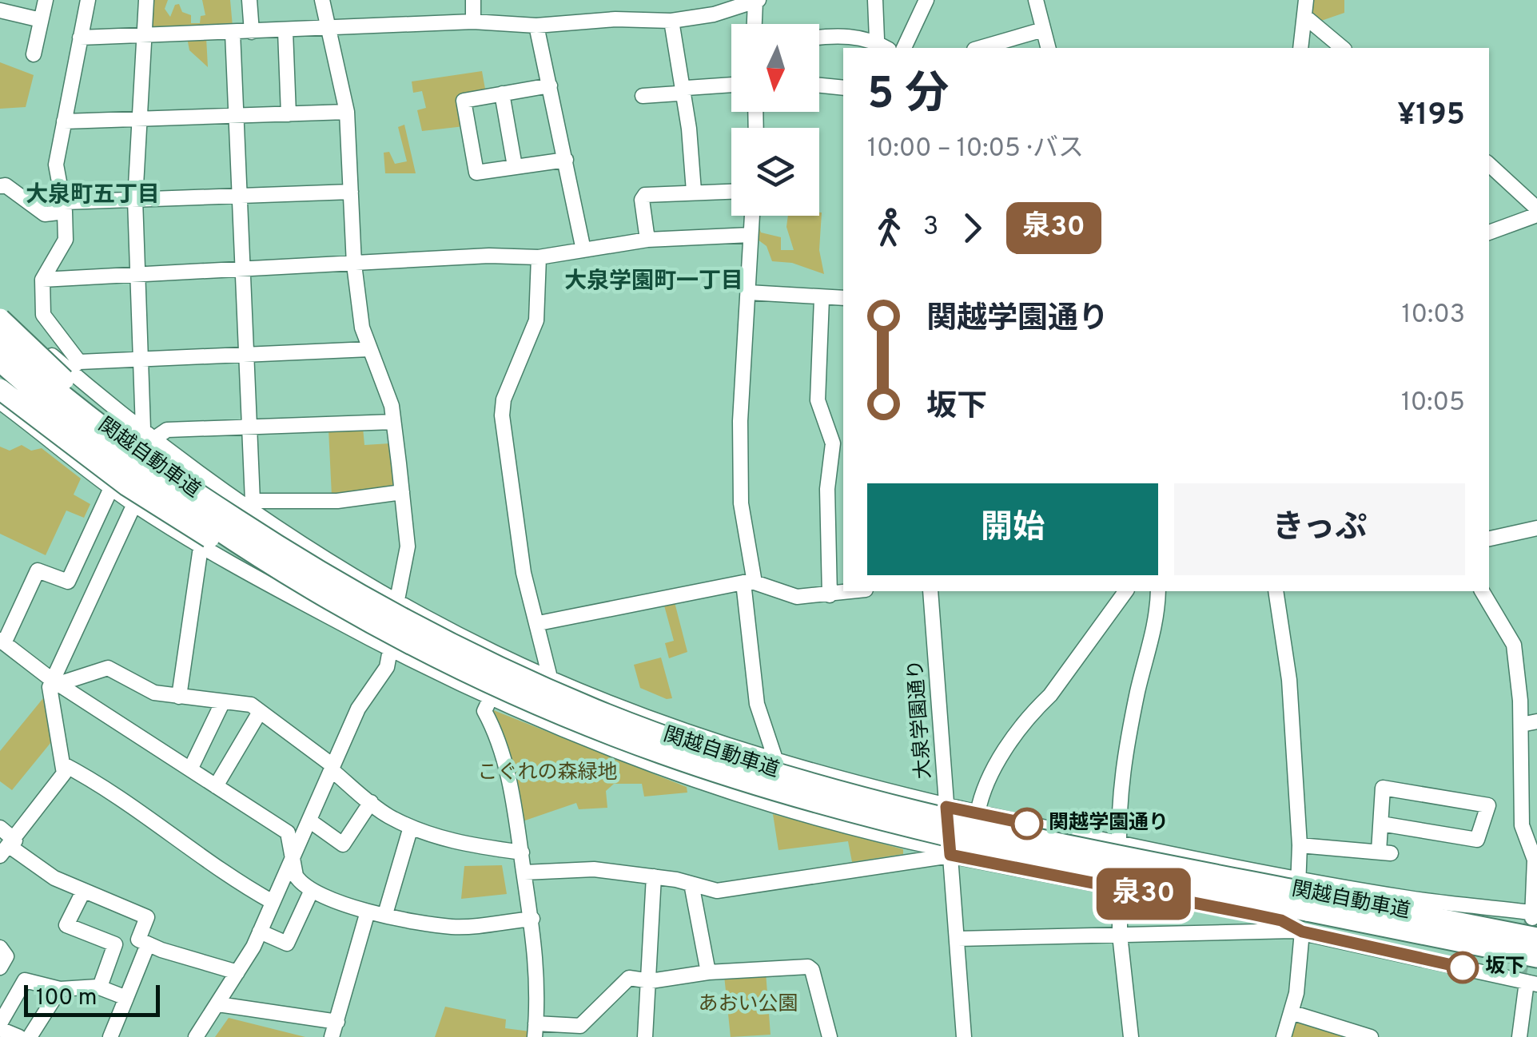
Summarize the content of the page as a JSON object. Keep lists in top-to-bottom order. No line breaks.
{"streets":{"highway":["関越自動車道"],"street":["大泉学園通り"]},"districts":["大泉町五丁目","大泉学園町一丁目"],"parks":["こぐれの森緑地","あおい公園"],"places":["関越学園通り","坂下"],"lines":["bus line 泉30"],"scale_bar":"100 m","north":"bottom","page":{"on_map":"泉30","heading":["5 分","10:00 – 10:05 · バス","¥195"],"legs":["3","泉30"],"list":[{"name":"関越学園通り","value":"10:03"},{"name":"坂下","value":"10:05"}],"buttons":["開始","きっぷ"],"scale":"100 m"}}
